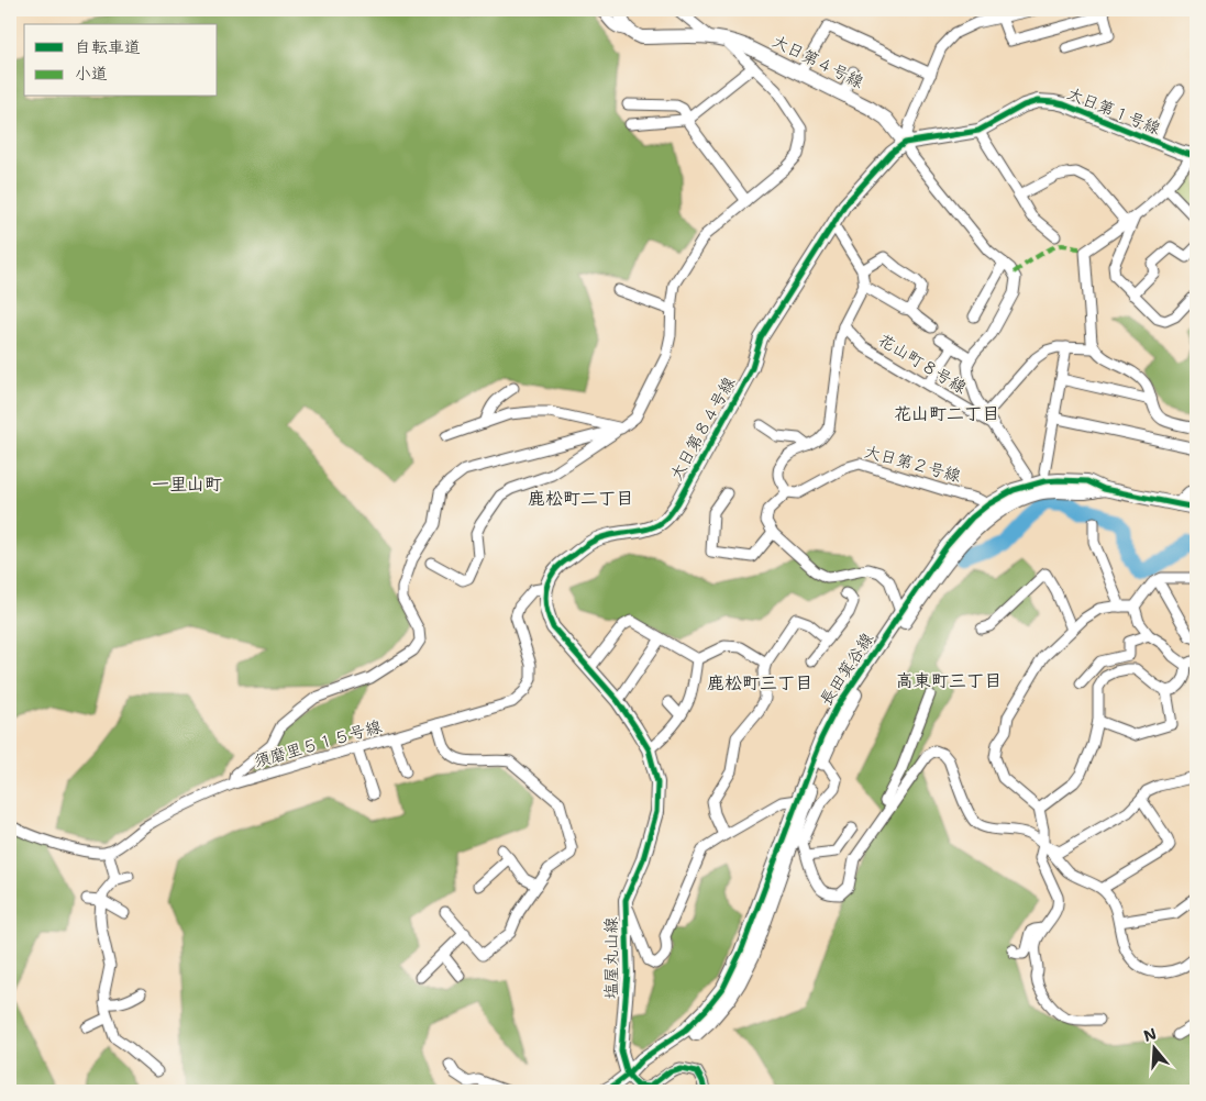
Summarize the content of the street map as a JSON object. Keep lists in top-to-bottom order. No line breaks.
{"streets":{"street":["大日第４号線","大日第１号線","花山町８号線","大日第８４号線","大日第２号線","長田箕谷線","須磨里５１５号線","塩屋丸山線"]},"crossings":[["大日第４号線","大日第１号線"],["大日第８４号線","須磨里５１５号線"],["大日第８４号線","塩屋丸山線"],["大日第２号線","長田箕谷線"],["長田箕谷線","塩屋丸山線"],["須磨里５１５号線","塩屋丸山線"]],"districts":["花山町二丁目","一里山町","鹿松町二丁目","高東町三丁目","鹿松町三丁目"],"legend":["自転車道","小道"],"north":"top"}
